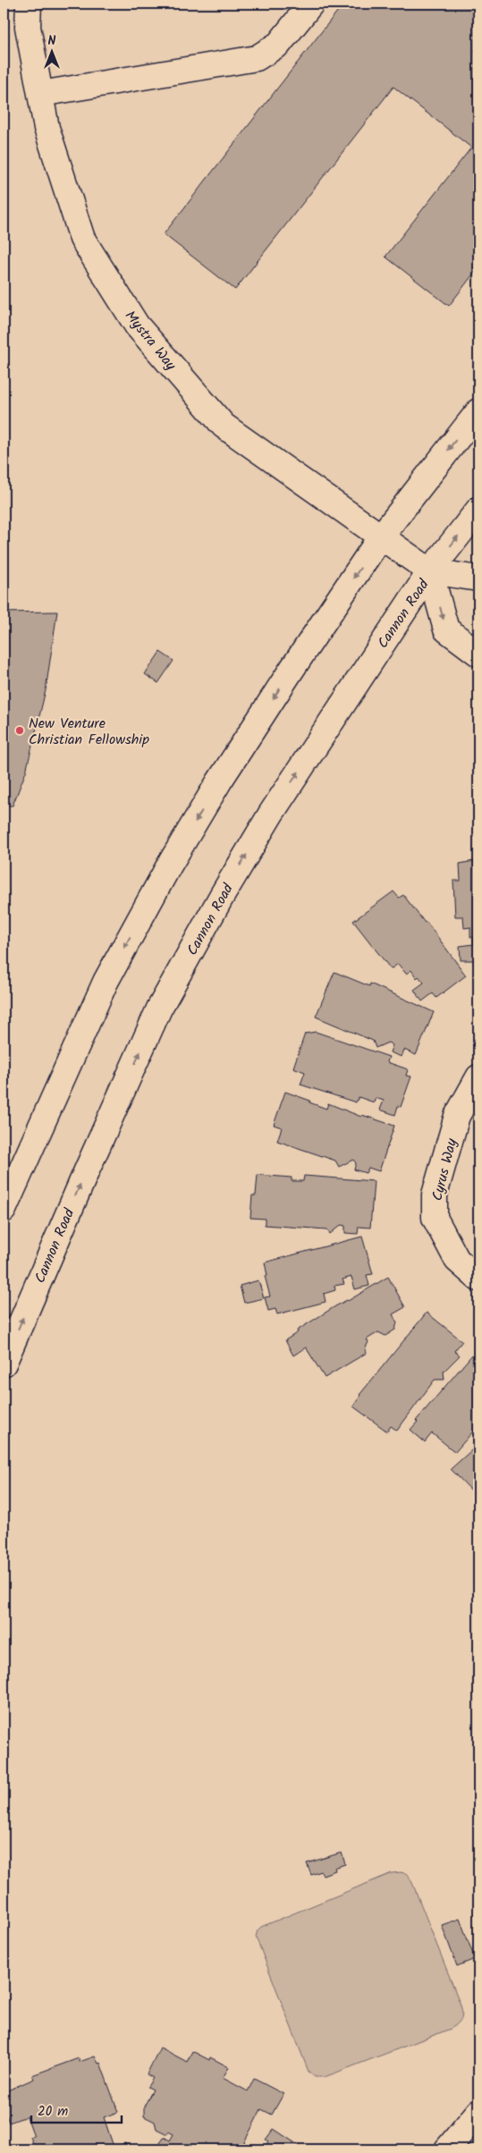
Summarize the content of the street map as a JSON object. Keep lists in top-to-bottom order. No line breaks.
{"streets":{"street":["Mystra Way","Cannon Road","Cyrus Way"]},"crossings":[["Mystra Way","Cannon Road"]],"places":["New Venture Christian Fellowship"],"scale_bar":"20 m","north":"top"}
